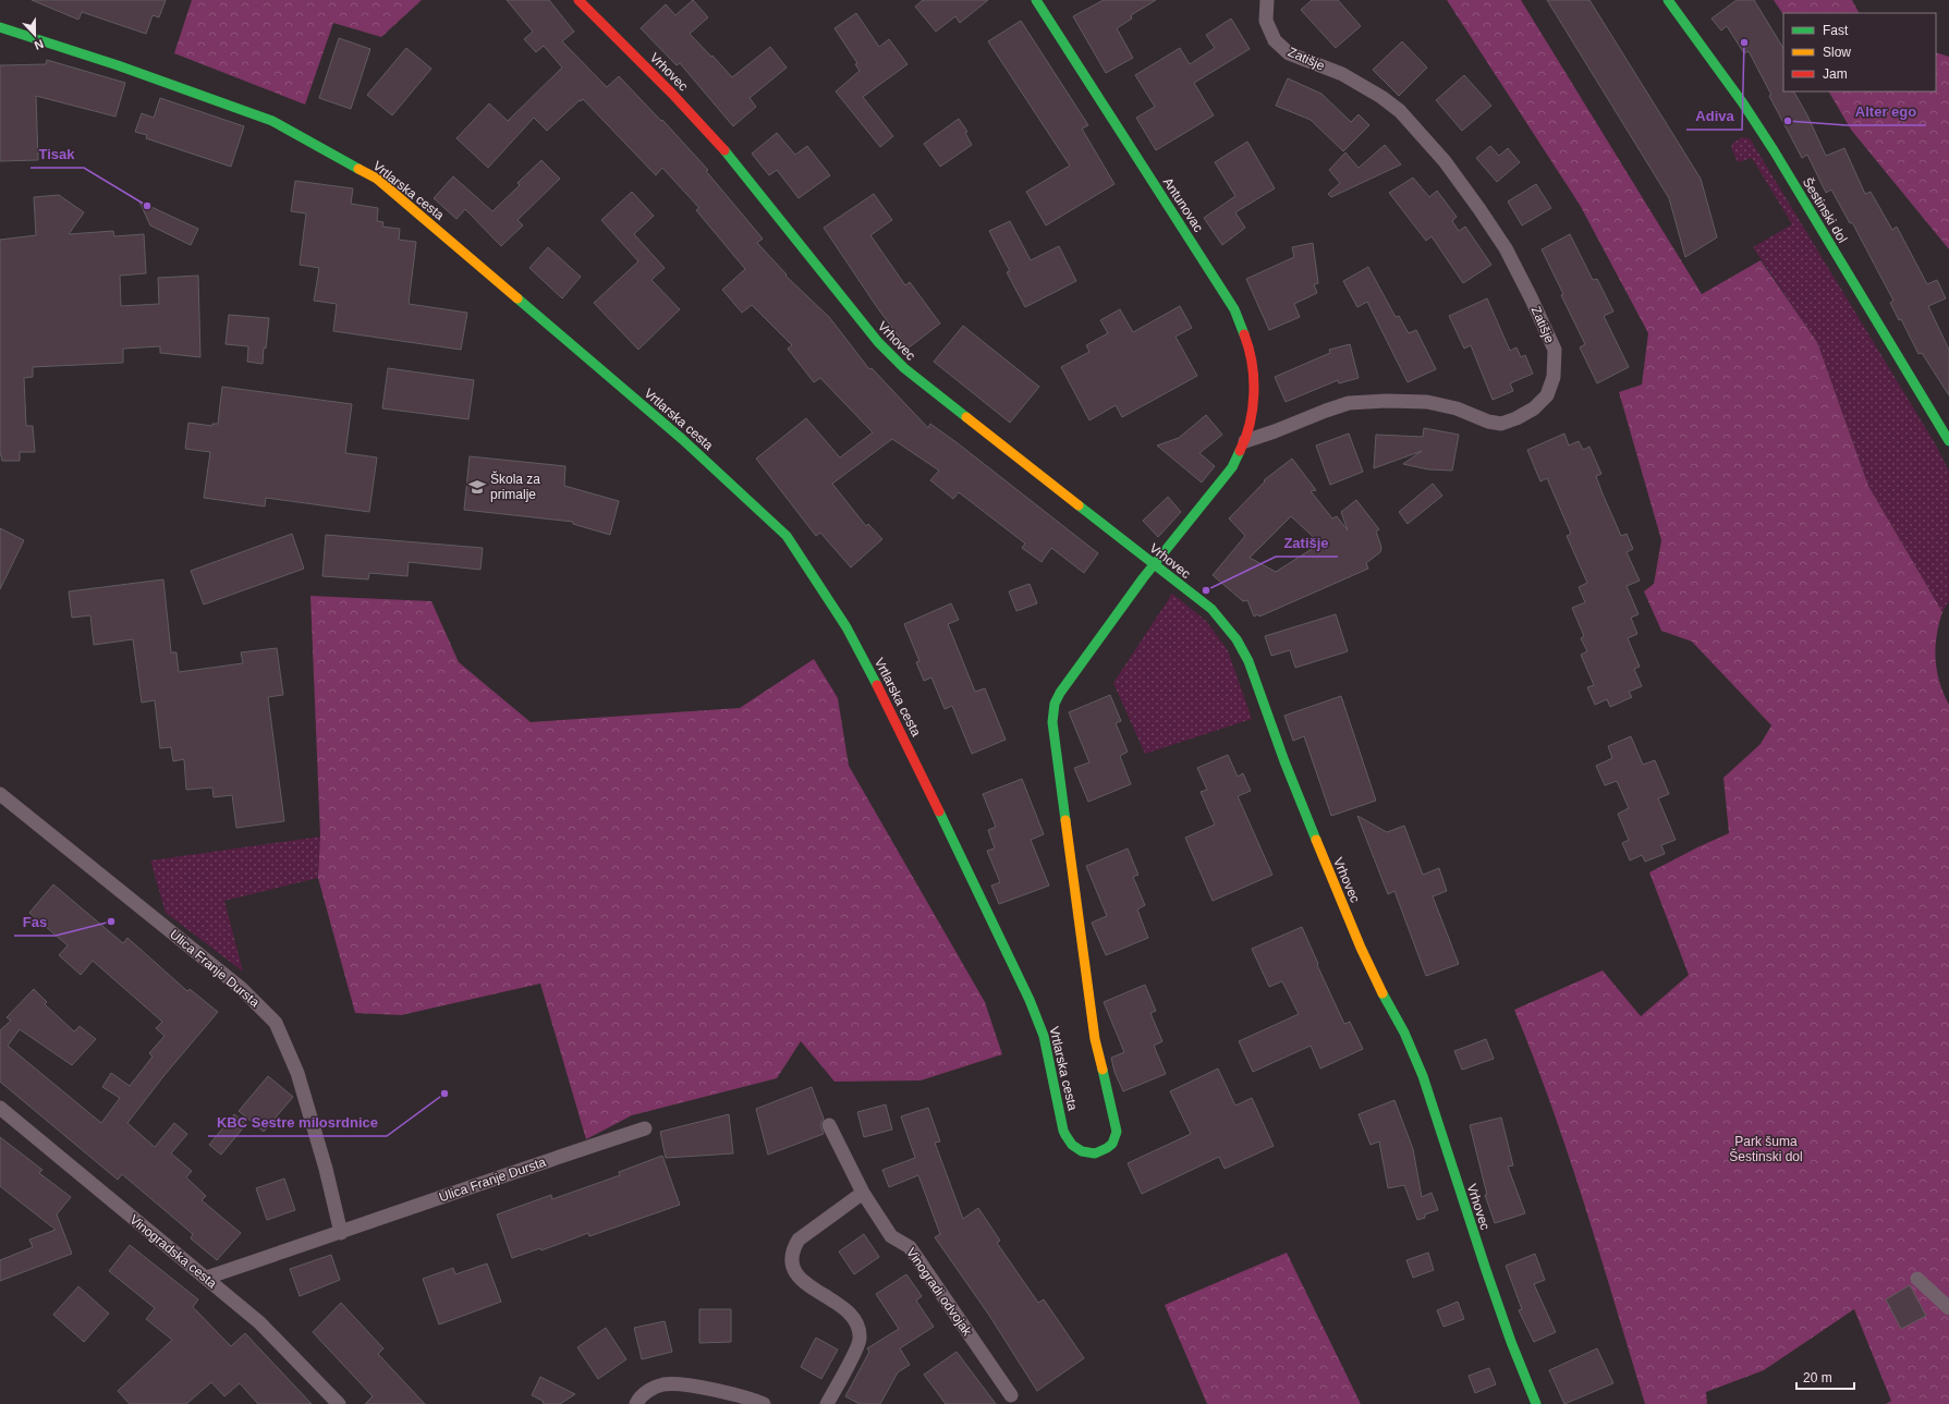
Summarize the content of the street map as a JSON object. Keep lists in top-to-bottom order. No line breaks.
{"streets":{"street":["Zatišje","Vrhovec","Vrtlarska cesta","Antunovac","Šestinski dol","Ulica Franje Dursta","Vinogradska cesta","Vinogradi odvojak"]},"crossings":[["Zatišje","Antunovac"],["Vrhovec","Vrtlarska cesta"],["Ulica Franje Dursta","Vinogradska cesta"]],"parks":["Park šuma Šestinski dol"],"places":{"other":["Adiva","Alter ego","Tisak","Zatišje","Fas","KBC Sestre milosrdnice"],"school or university":["Škola za primalje"]},"legend":["Fast","Slow","Jam"],"scale_bar":"20 m","north":"bottom"}
